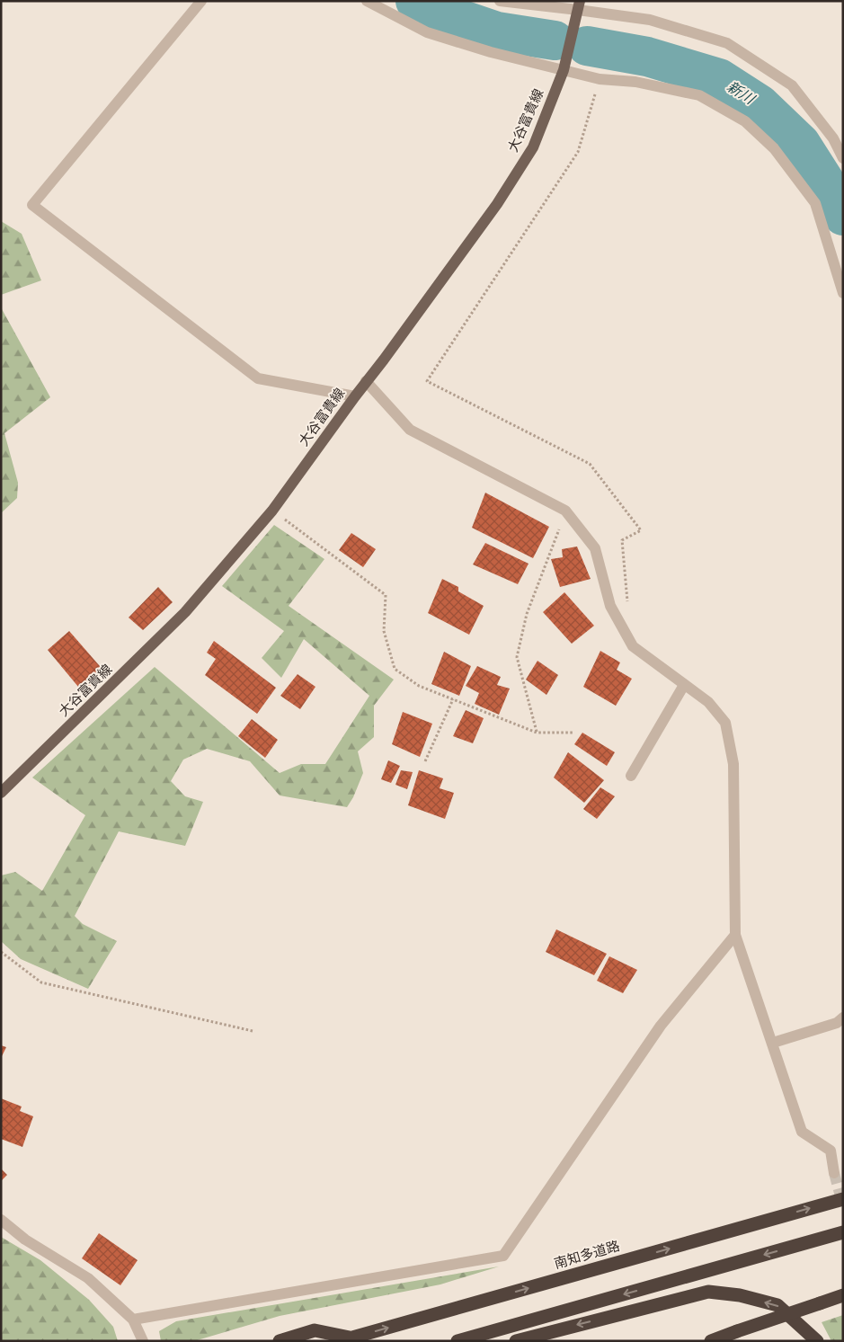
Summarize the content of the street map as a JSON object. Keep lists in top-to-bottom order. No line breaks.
{"streets":{"highway":["南知多道路"],"main road":["大谷富貴線"]},"water":["新川"]}
